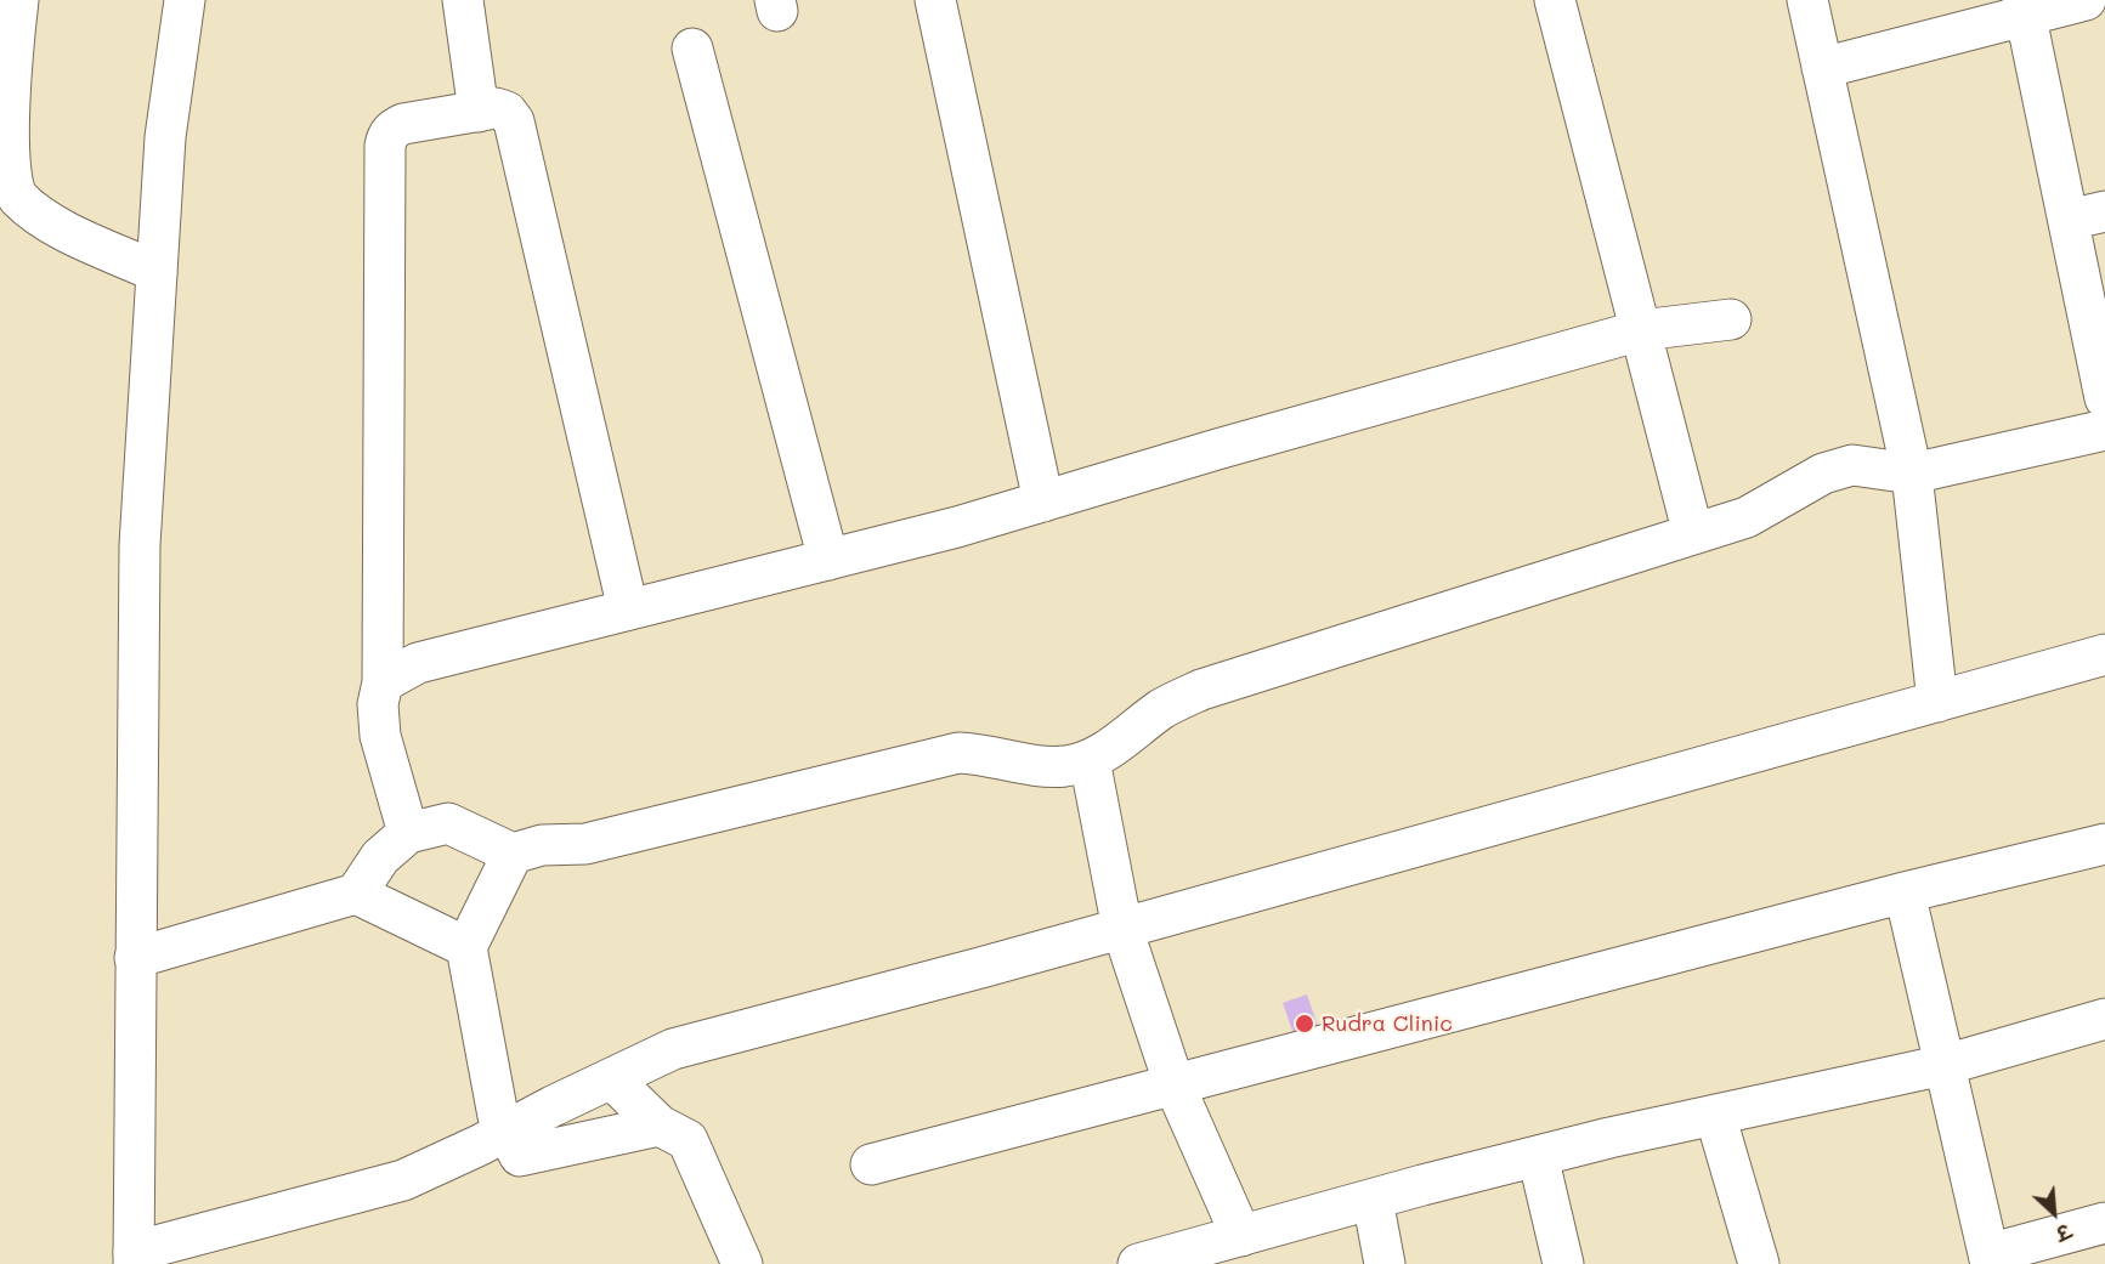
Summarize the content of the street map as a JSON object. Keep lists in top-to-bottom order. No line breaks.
{"places":["Rudra Clinic"],"north":"bottom right"}
